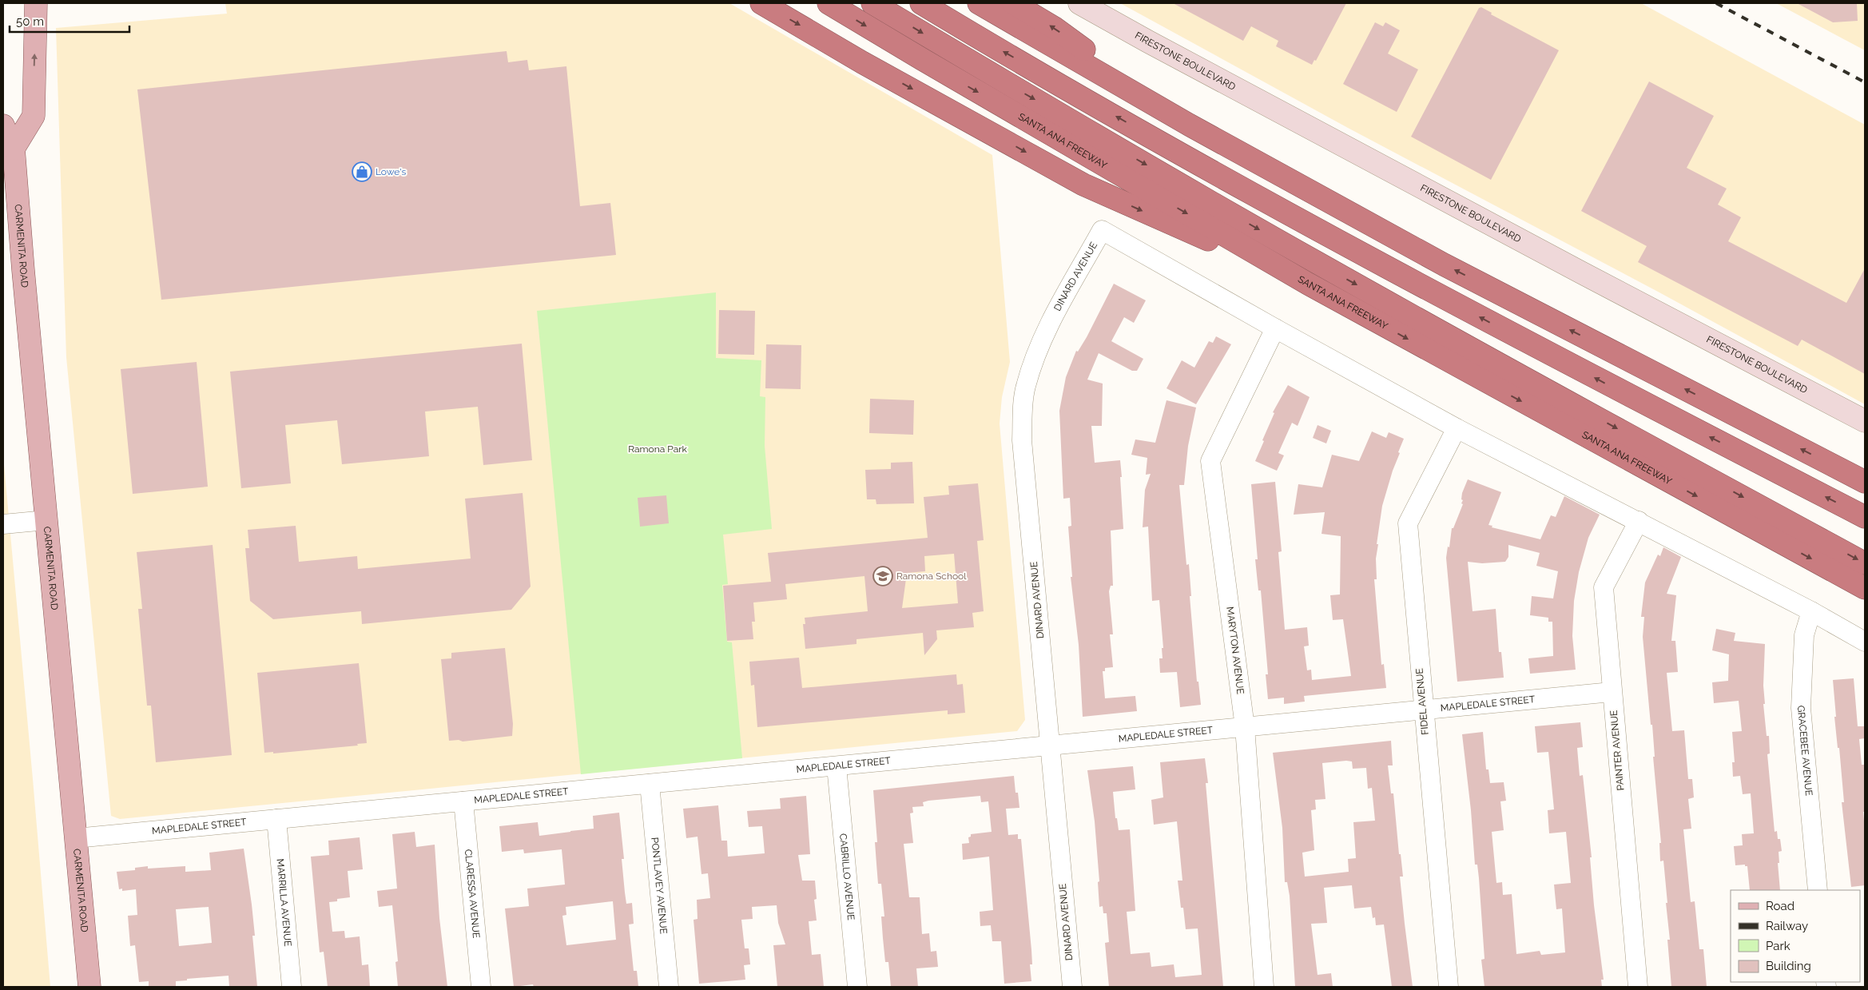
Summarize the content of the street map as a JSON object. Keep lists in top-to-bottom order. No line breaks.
{"streets":{"highway":["SANTA ANA FREEWAY"],"main road":["CARMENITA ROAD"],"street":["FIRESTONE BOULEVARD","DINARD AVENUE","MARYTON AVENUE","FIDEL AVENUE","MAPLEDALE STREET","PAINTER AVENUE","GRACEBEE AVENUE","CABRILLO AVENUE","PONTLAVEY AVENUE","CLARESSA AVENUE","MARRILLA AVENUE"]},"crossings":[["CARMENITA ROAD","MAPLEDALE STREET"],["DINARD AVENUE","MARYTON AVENUE"],["DINARD AVENUE","MAPLEDALE STREET"],["MARYTON AVENUE","MAPLEDALE STREET"],["FIDEL AVENUE","MAPLEDALE STREET"],["MAPLEDALE STREET","PAINTER AVENUE"],["MAPLEDALE STREET","CABRILLO AVENUE"],["MAPLEDALE STREET","PONTLAVEY AVENUE"],["MAPLEDALE STREET","CLARESSA AVENUE"],["MAPLEDALE STREET","MARRILLA AVENUE"]],"parks":["Ramona Park"],"places":{"shop":["Lowe's"],"school or university":["Ramona School"]},"legend":["Road","Railway","Park","Building"],"scale_bar":"50 m"}
